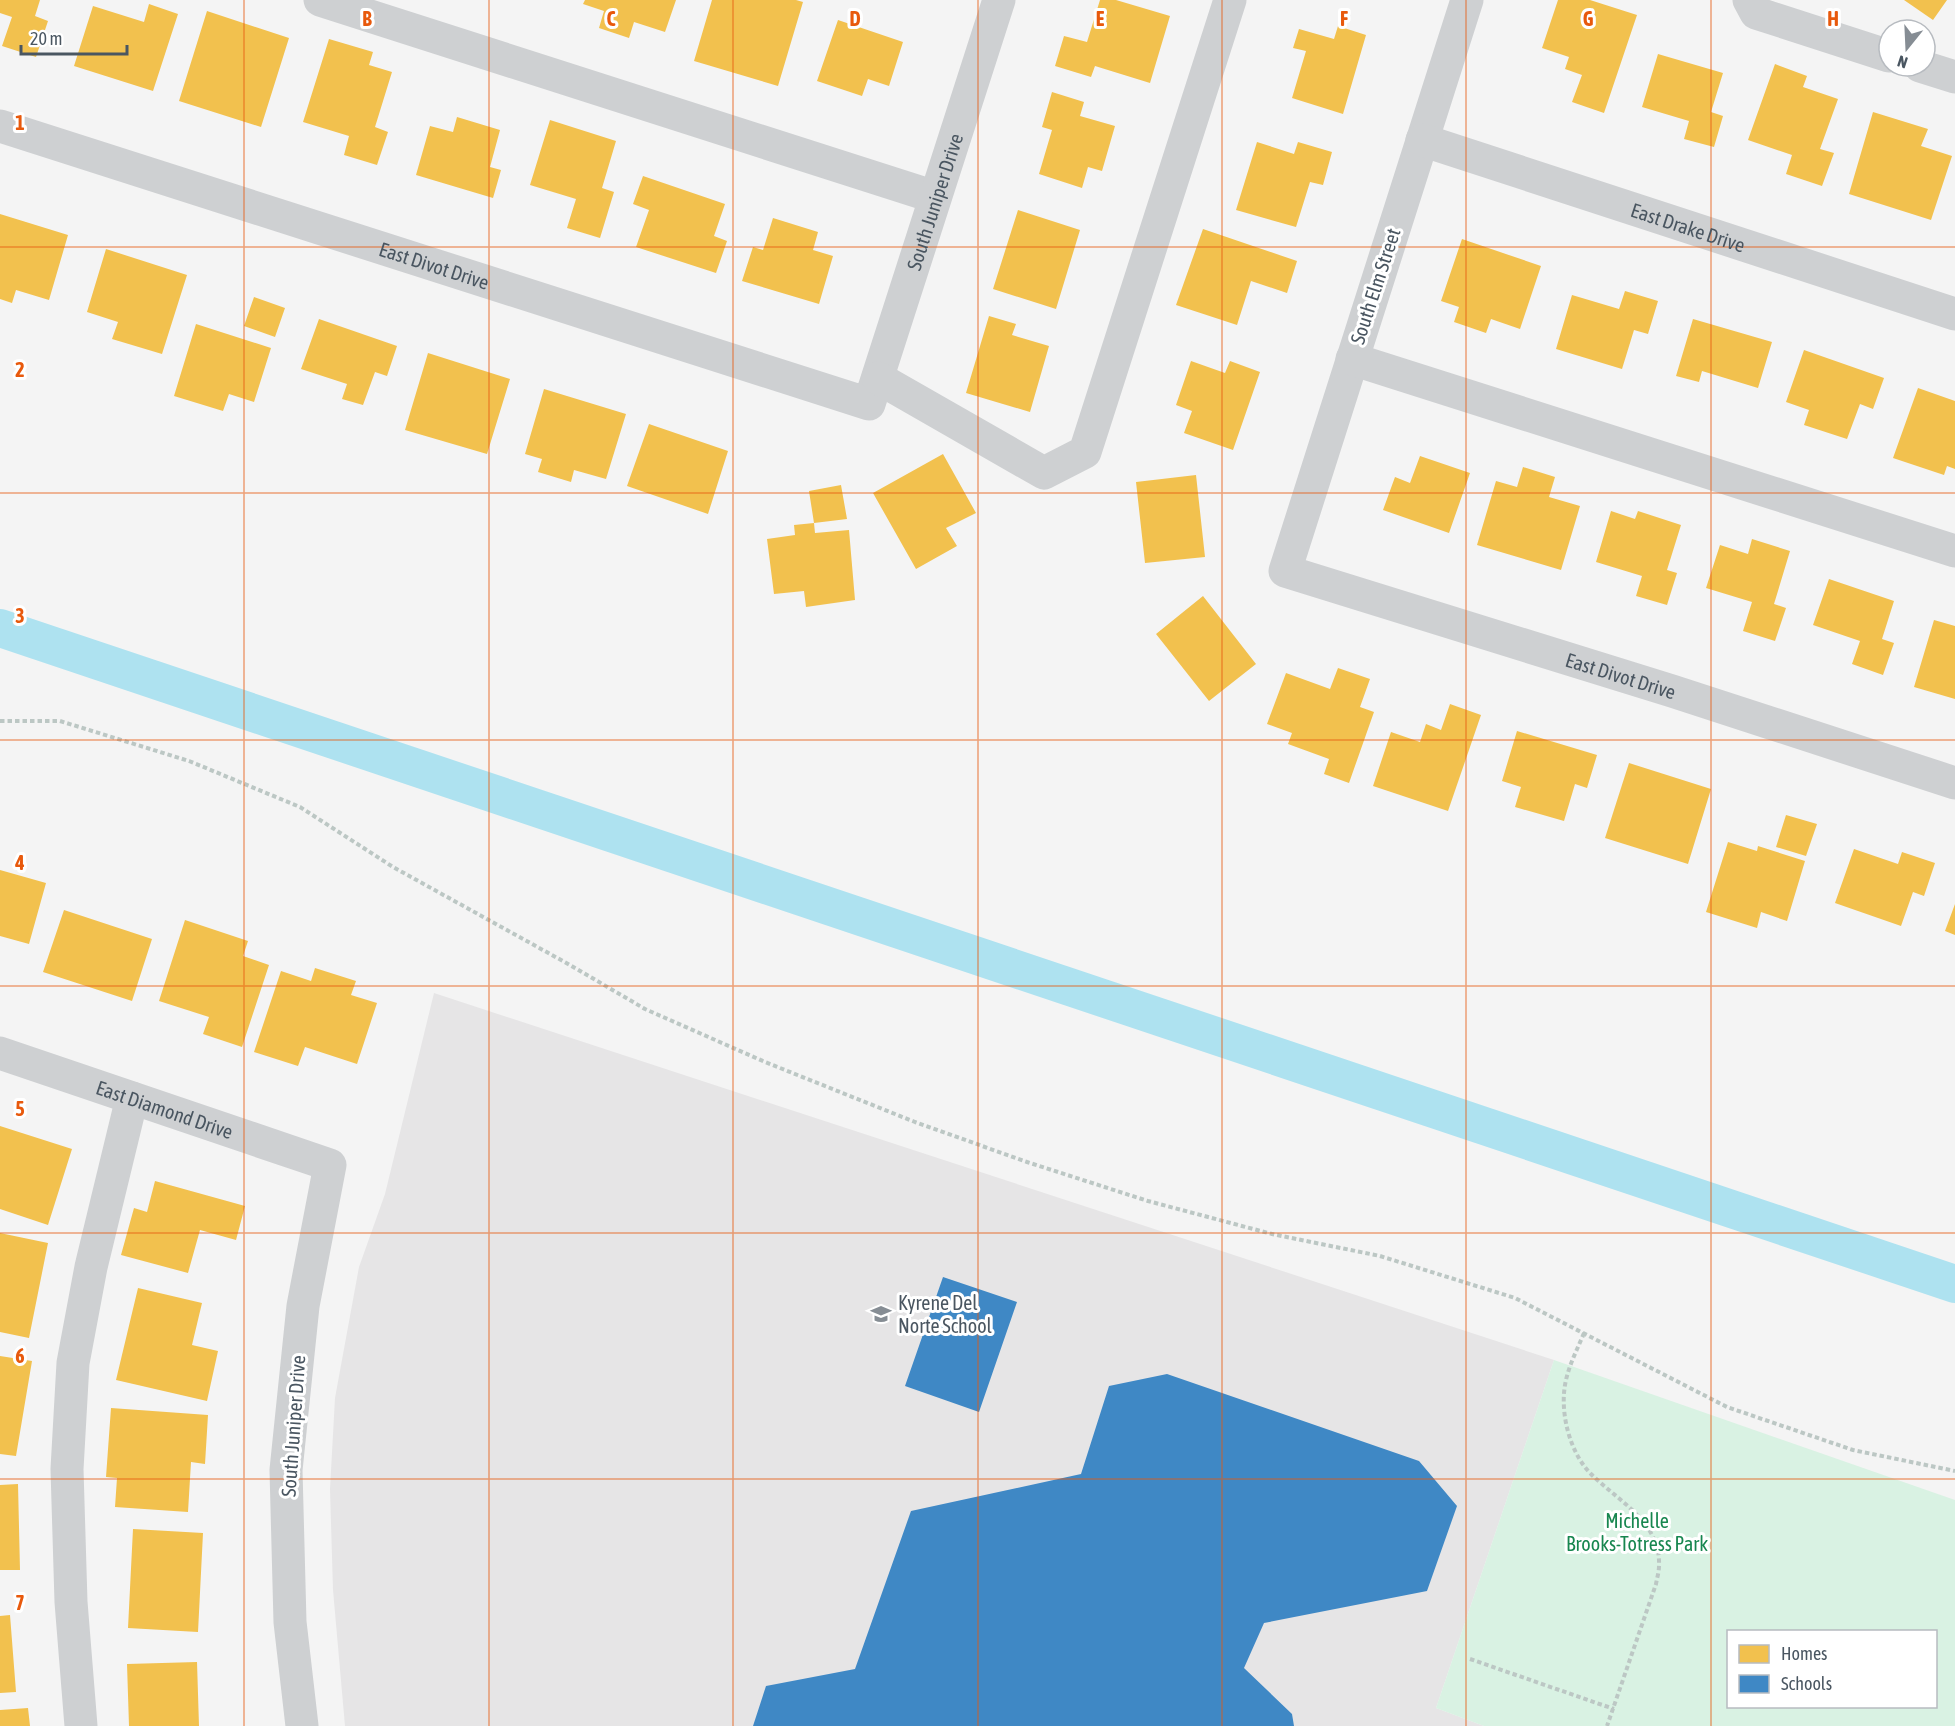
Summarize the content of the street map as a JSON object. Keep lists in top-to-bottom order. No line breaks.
{"streets":{"street":["South Juniper Drive","East Drake Drive","East Divot Drive","South Elm Street","East Diamond Drive"]},"crossings":[["South Juniper Drive","East Divot Drive"],["South Juniper Drive","East Diamond Drive"],["East Drake Drive","South Elm Street"],["East Divot Drive","South Elm Street"]],"parks":["Michelle Brooks-Totress Park"],"places":{"school or university":["Kyrene Del Norte School"]},"legend":["Homes","Schools"],"scale_bar":"20 m","north":"bottom","grid":{"columns":["B","C","D","E","F","G","H"],"rows":["1","2","3","4","5","6","7"]}}
